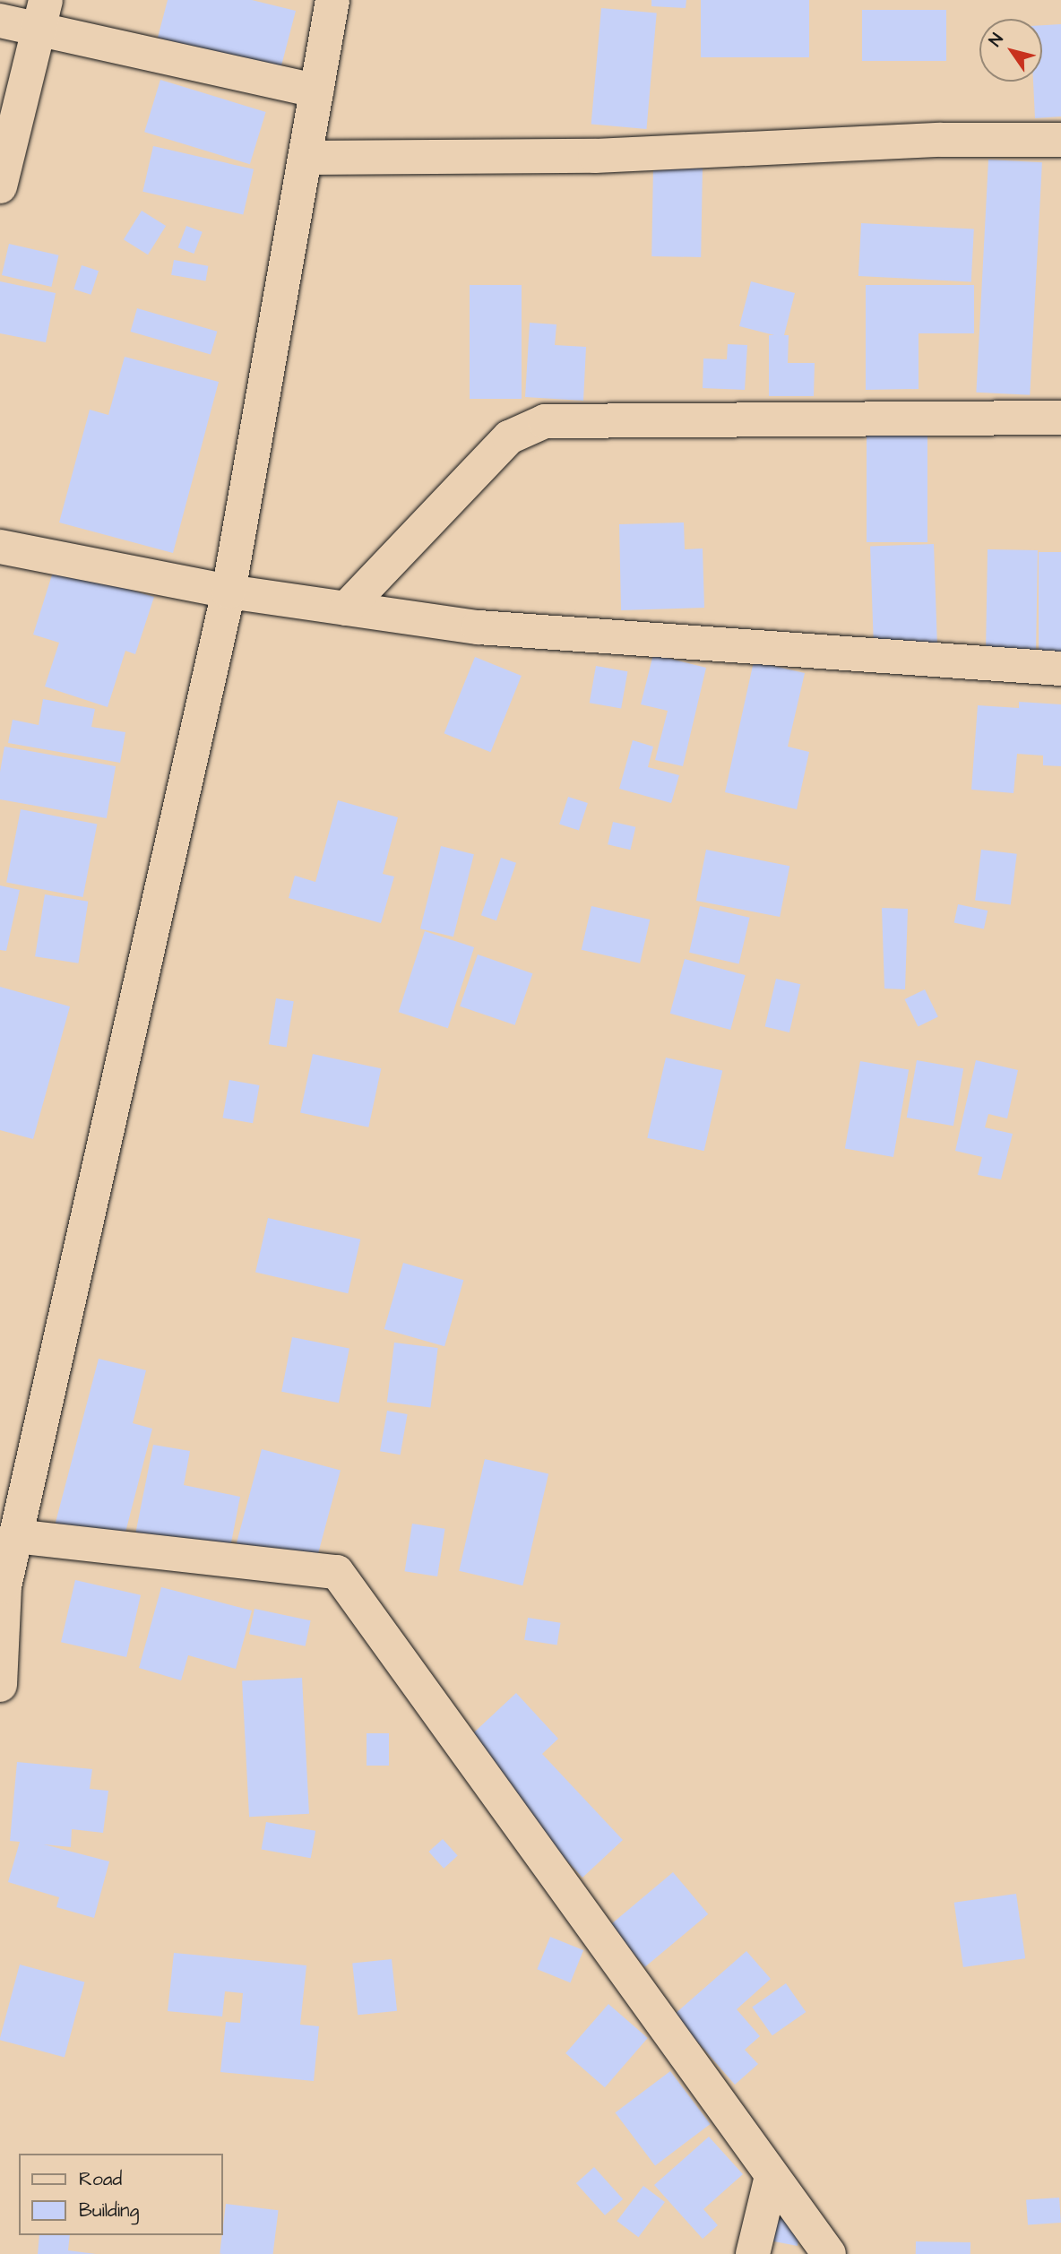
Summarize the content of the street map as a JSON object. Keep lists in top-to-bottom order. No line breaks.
{"legend":["Road","Building"],"north":"top left"}
